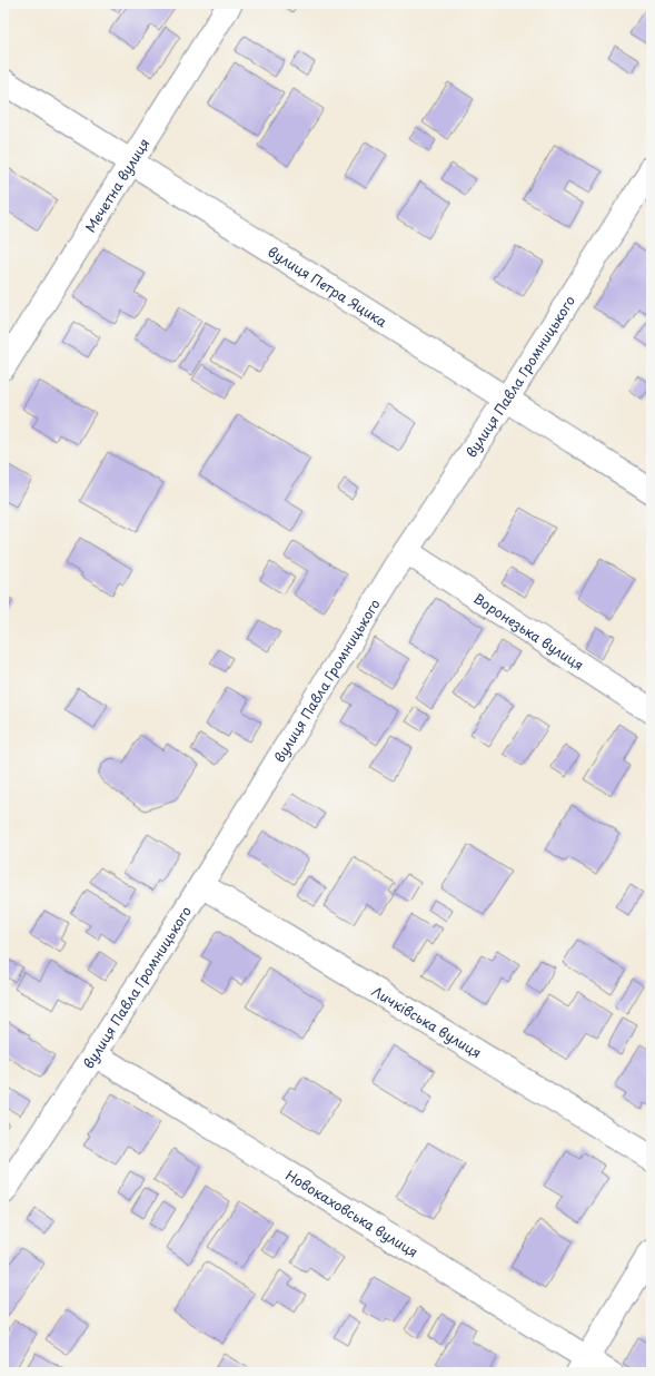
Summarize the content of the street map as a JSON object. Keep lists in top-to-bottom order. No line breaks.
{"streets":{"street":["Мечетна вулиця","вулиця Петра Яцика","вулиця Павла Громницького","Воронезька вулиця","Личківська вулиця","Новокаховська вулиця"]},"crossings":[["Мечетна вулиця","вулиця Петра Яцика"],["вулиця Петра Яцика","вулиця Павла Громницького"],["вулиця Павла Громницького","Воронезька вулиця"],["вулиця Павла Громницького","Личківська вулиця"],["вулиця Павла Громницького","Новокаховська вулиця"]]}
